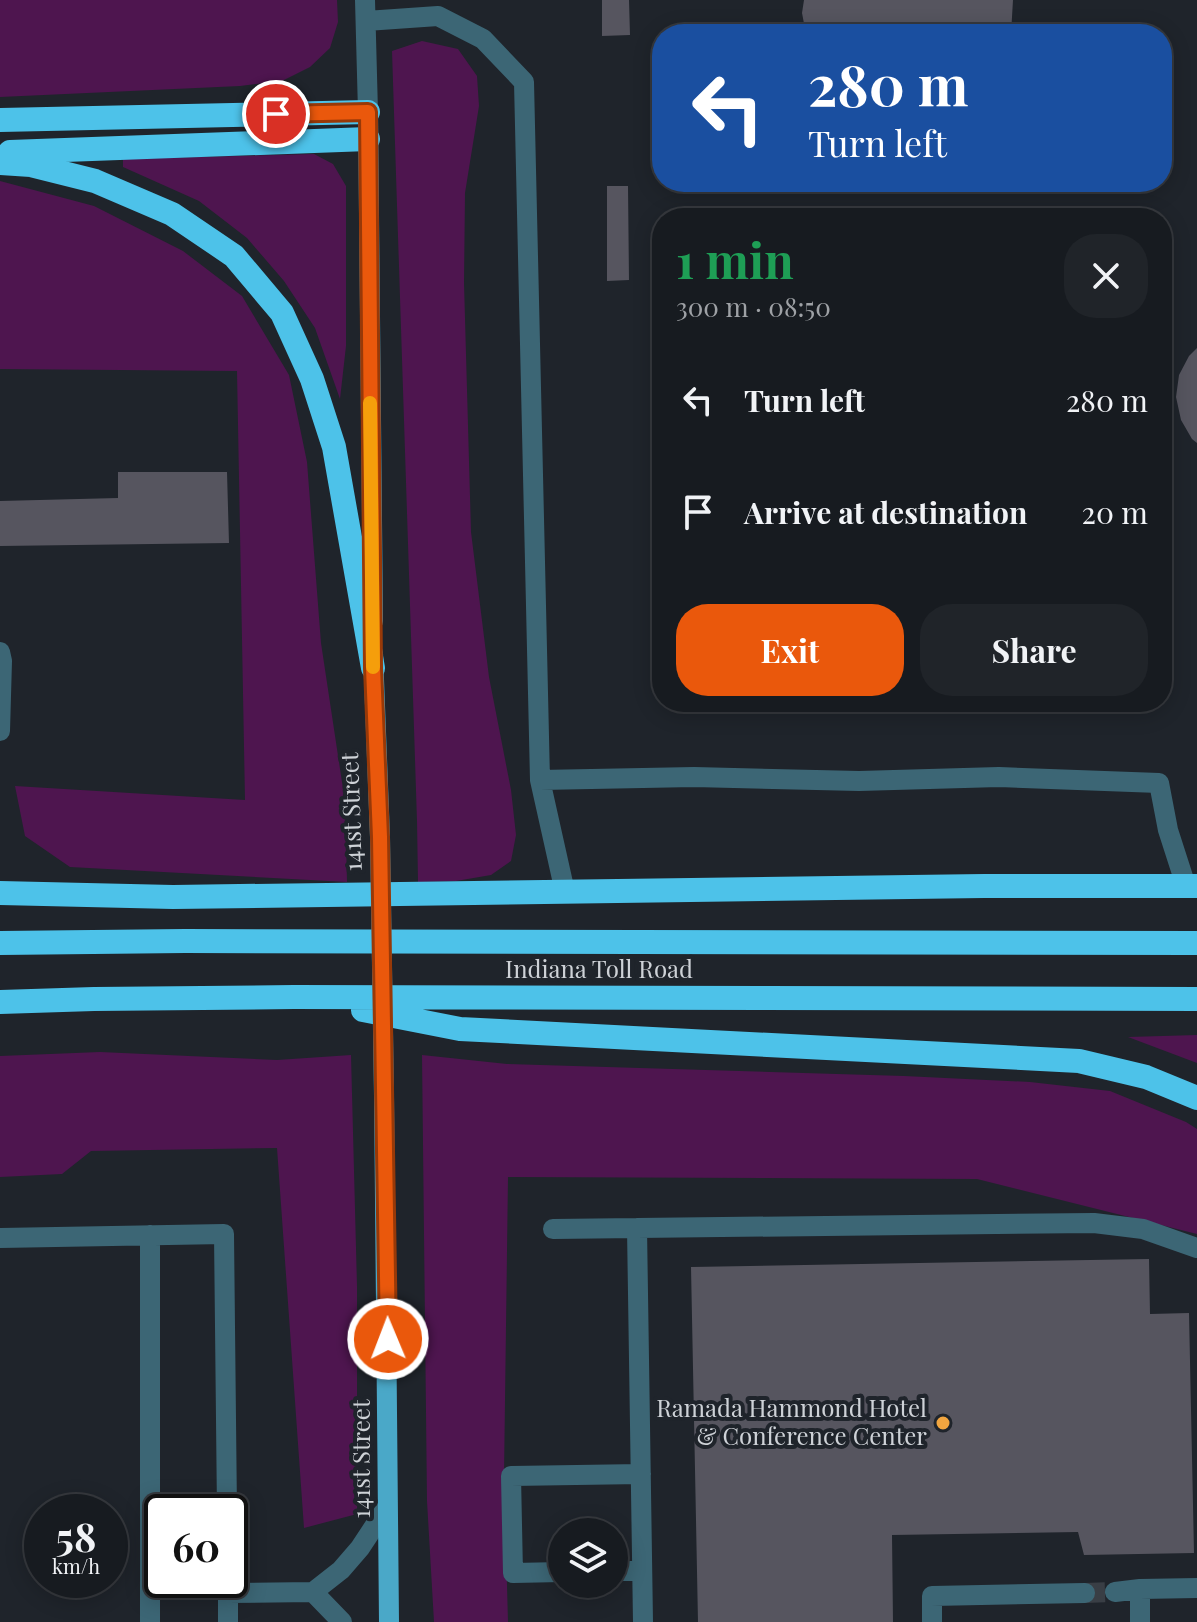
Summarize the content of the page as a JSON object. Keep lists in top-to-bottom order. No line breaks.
{"streets":{"highway":["Indiana Toll Road"],"main road":["141st Street"]},"places":["Ramada Hammond Hotel & Conference Center"],"page":{"turn":["280 m","Turn left"],"heading":["1 min","300 m · 08:50"],"list":[{"name":"Turn left","value":"280 m"},{"name":"Arrive at destination","value":"20 m"}],"buttons":["Exit","Share"],"speed":"58 km/h","limit":"60"}}
